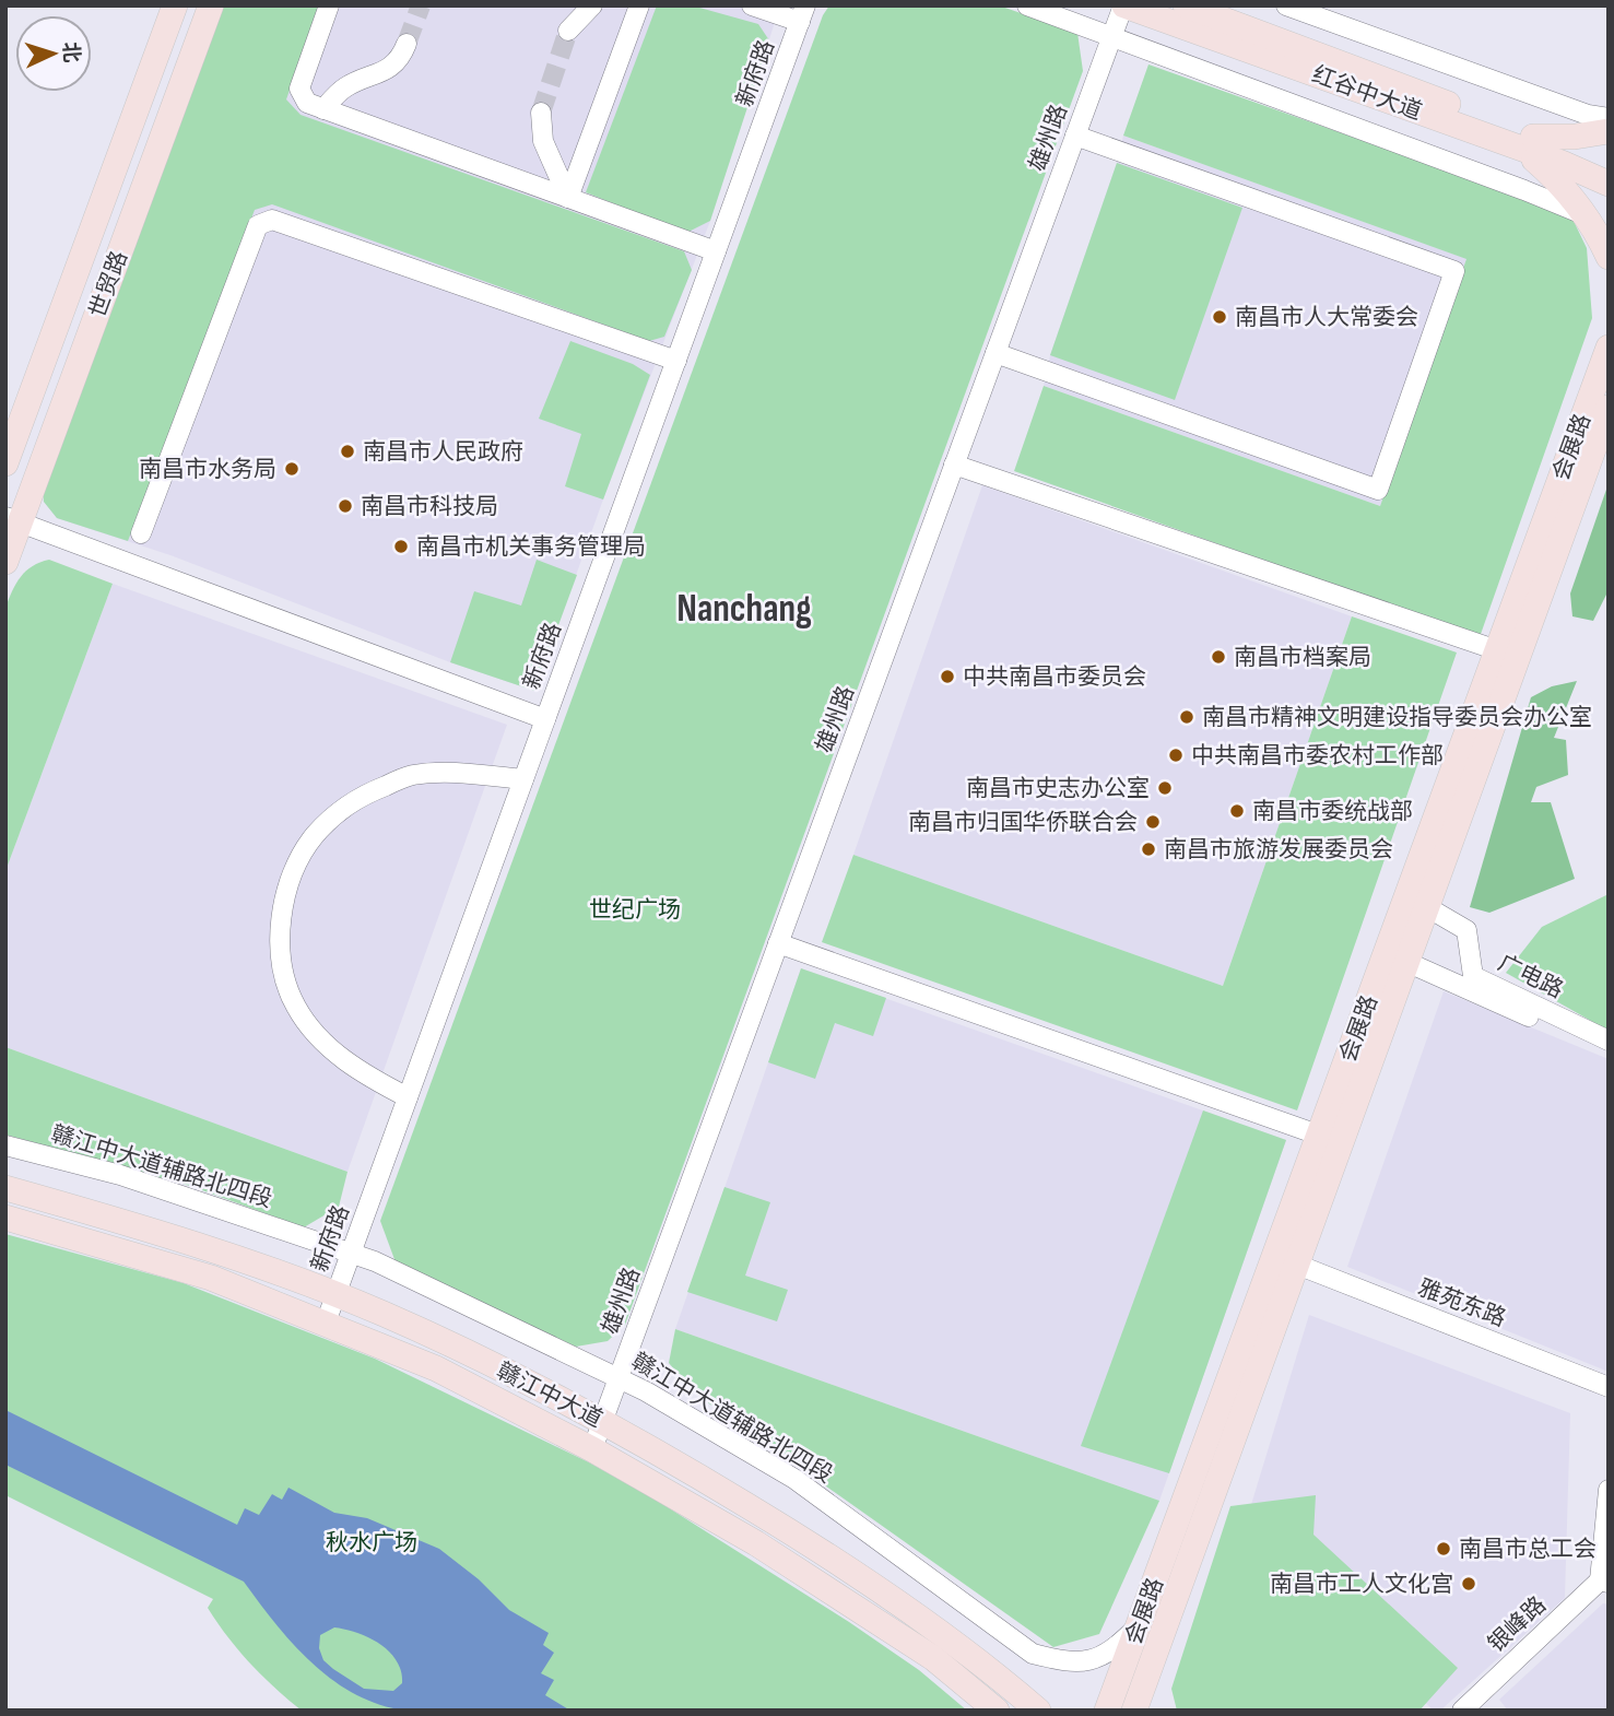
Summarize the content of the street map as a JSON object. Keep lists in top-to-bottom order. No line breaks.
{"streets":{"main road":["红谷中大道","世贸路","会展路","赣江中大道"],"street":["新府路","雄州路","广电路","赣江中大道辅路北四段","雅苑东路","银峰路"]},"crossings":[["新府路","赣江中大道辅路北四段"],["新府路","赣江中大道"],["红谷中大道","雄州路"],["雄州路","赣江中大道辅路北四段"],["雄州路","赣江中大道"],["会展路","广电路"],["会展路","赣江中大道辅路北四段"],["会展路","雅苑东路"]],"districts":["Nanchang"],"parks":["世纪广场","秋水广场"],"places":["南昌市人大常委会","南昌市人民政府","南昌市水务局","南昌市科技局","南昌市机关事务管理局","南昌市档案局","中共南昌市委员会","南昌市精神文明建设指导委员会办公室","中共南昌市委农村工作部","南昌市史志办公室","南昌市委统战部","南昌市归国华侨联合会","南昌市旅游发展委员会","南昌市总工会","南昌市工人文化宫"],"north":"right"}
